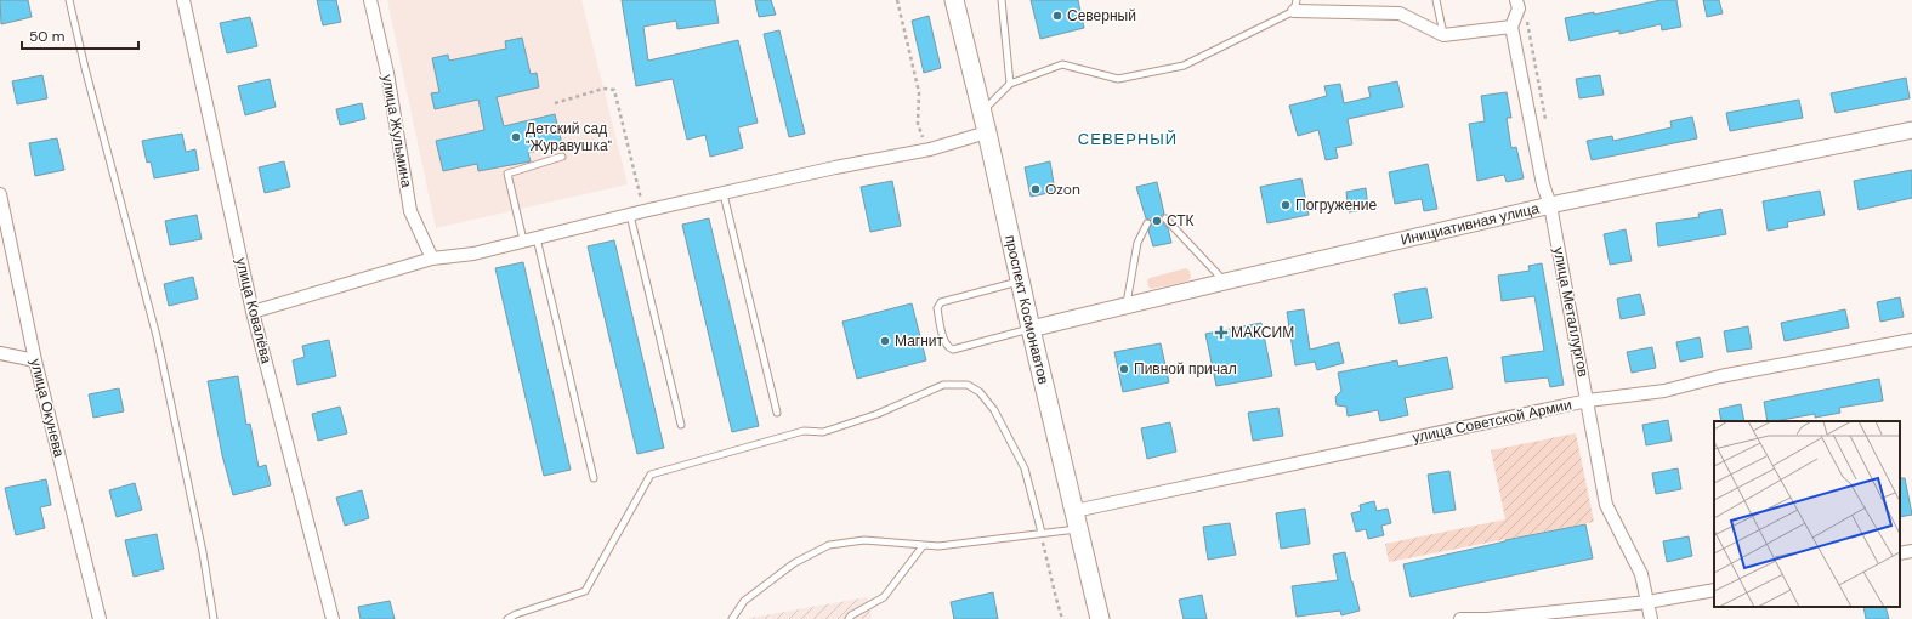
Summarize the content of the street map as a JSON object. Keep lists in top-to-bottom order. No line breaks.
{"streets":{"main road":["проспект Космонавтов"],"street":["улица Жульмина","Инициативная улица","улица Ковалёва","улица Металлургов","улица Окунева","улица Советской Армии"]},"crossings":[["Инициативная улица","проспект Космонавтов"],["Инициативная улица","улица Металлургов"],["проспект Космонавтов","улица Советской Армии"],["улица Металлургов","улица Советской Армии"]],"districts":["СЕВЕРНЫЙ"],"places":{"other":["Северный","Детский сад \"Журавушка\"","Ozon","Погружение","СТК","Магнит","Пивной причал"],"health":["МАКСИМ"]},"scale_bar":"50 m"}
